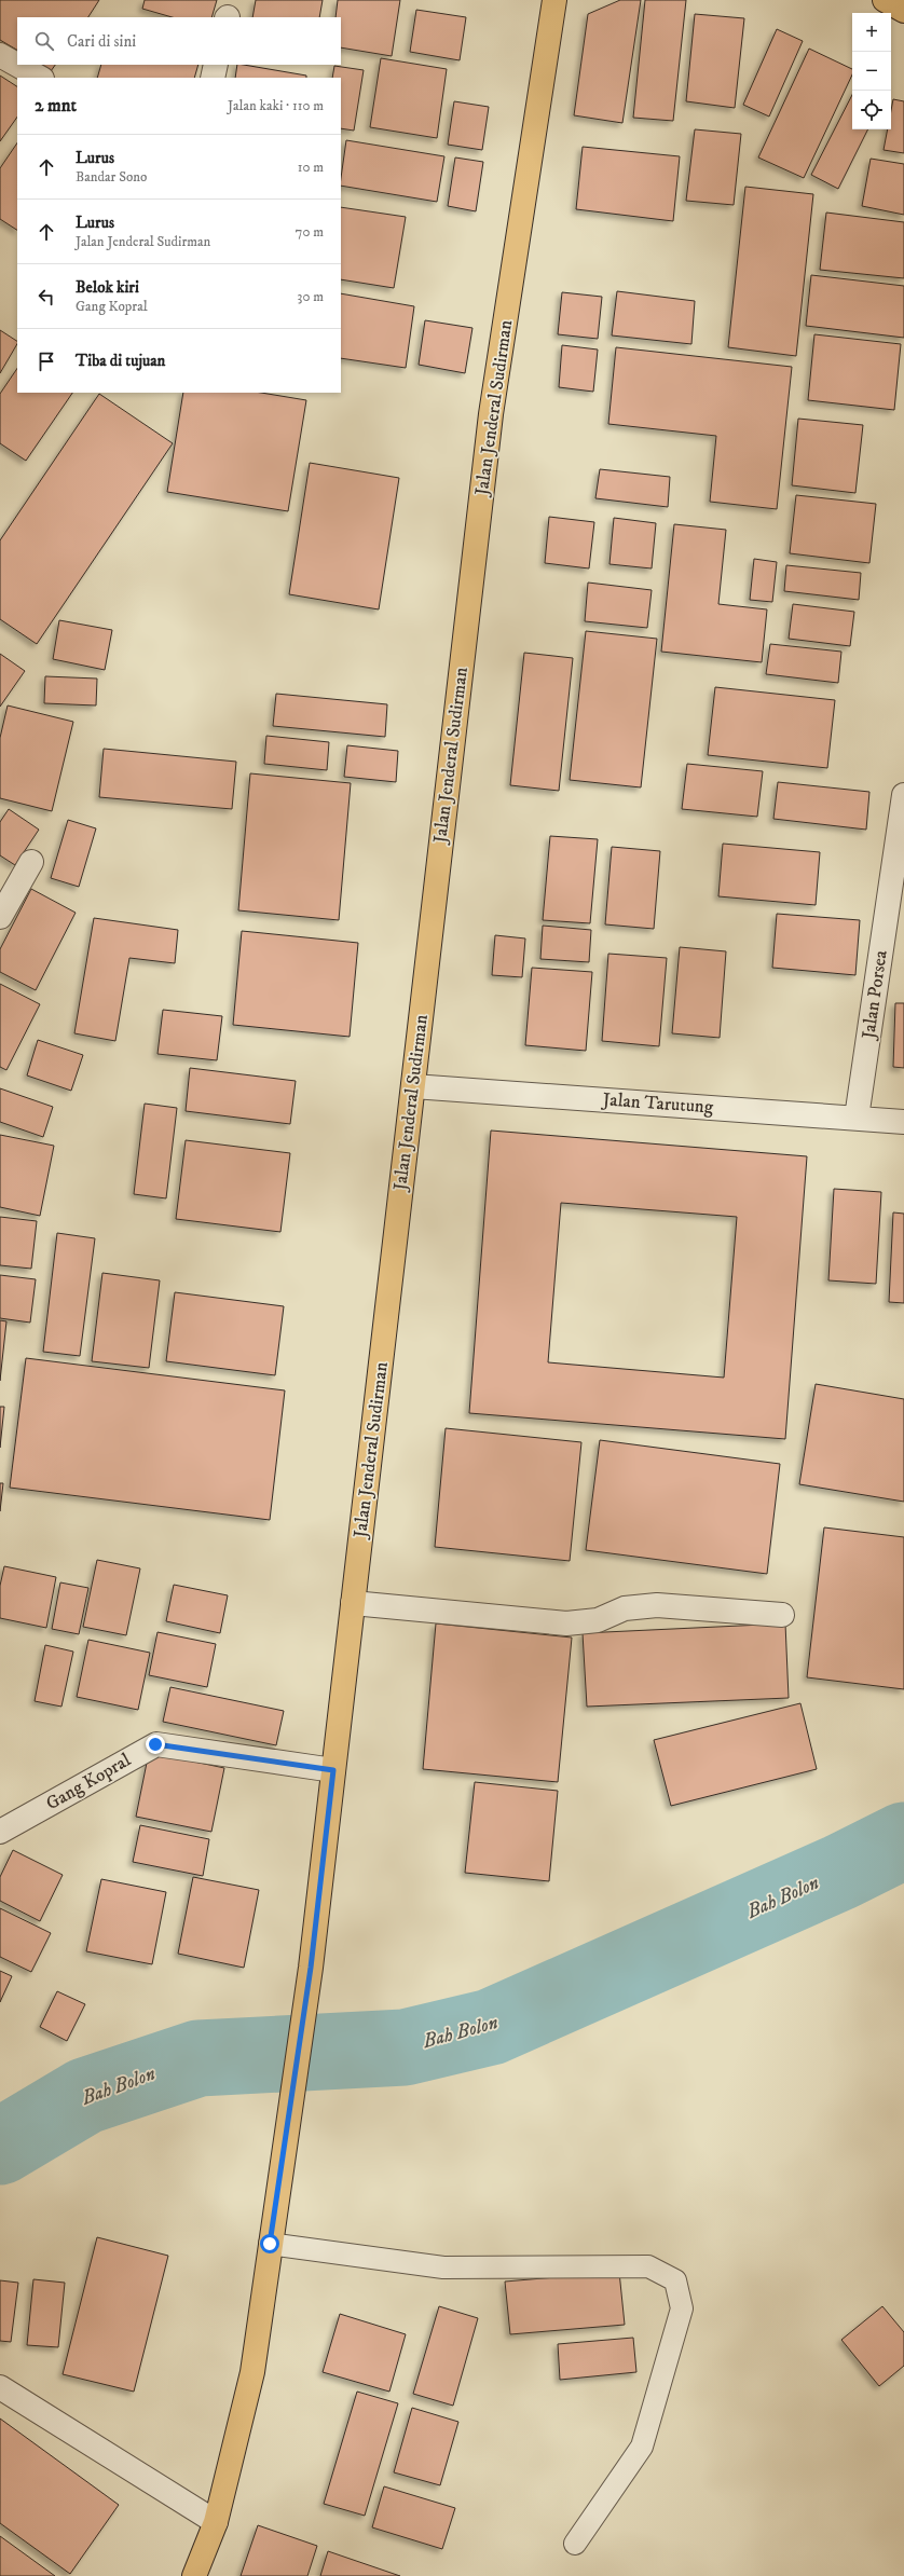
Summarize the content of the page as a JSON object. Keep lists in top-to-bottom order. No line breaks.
{"streets":{"main road":["Jalan Jenderal Sudirman"],"street":["Jalan Porsea","Jalan Tarutung","Gang Kopral"]},"crossings":[["Jalan Jenderal Sudirman","Jalan Tarutung"],["Jalan Jenderal Sudirman","Gang Kopral"],["Jalan Porsea","Jalan Tarutung"]],"water":["Bah Bolon"],"page":{"map_buttons":["+","−"],"search":"Cari di sini","heading":["2 mnt","Jalan kaki · 110 m"],"list":[["Lurus","Bandar Sono","10 m"],["Lurus","Jalan Jenderal Sudirman","70 m"],["Belok kiri","Gang Kopral","30 m"],"Tiba di tujuan"]}}
